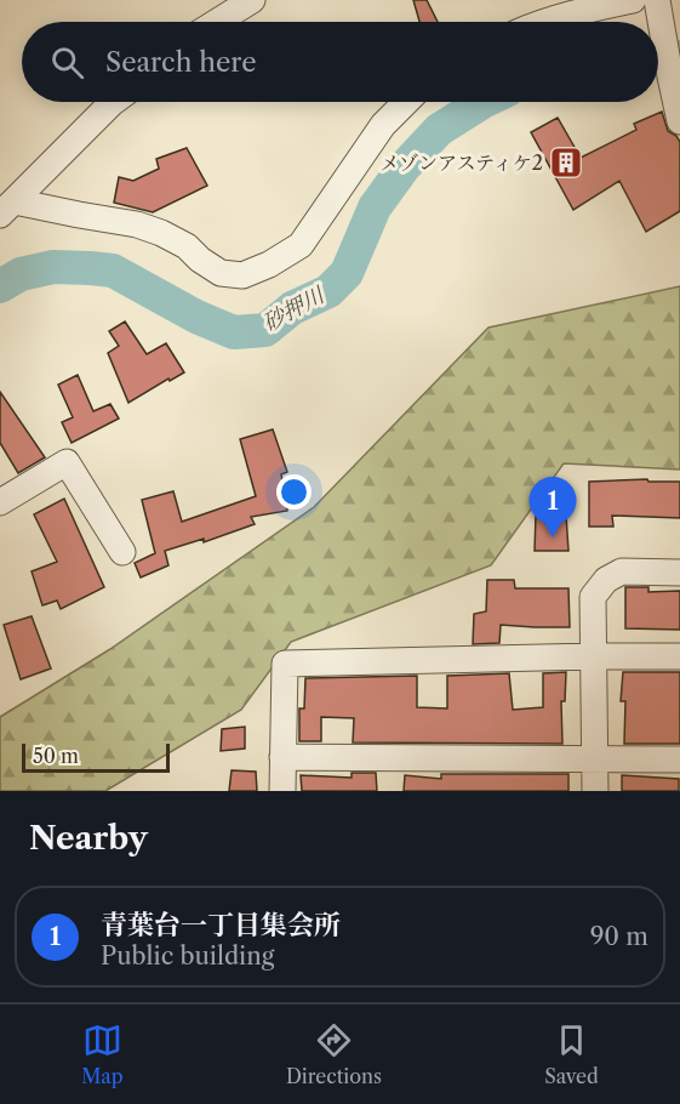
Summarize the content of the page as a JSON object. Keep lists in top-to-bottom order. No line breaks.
{"water":["砂押川"],"places":{"building":["メゾンアスティケ2"]},"scale_bar":"50 m","page":{"search":"Search here","pins":"1","scale":"50 m","heading":"Nearby","list":[{"mark":"1","name":"青葉台一丁目集会所","note":"Public building","value":"90 m"}],"nav":["Map","Directions","Saved"]}}
